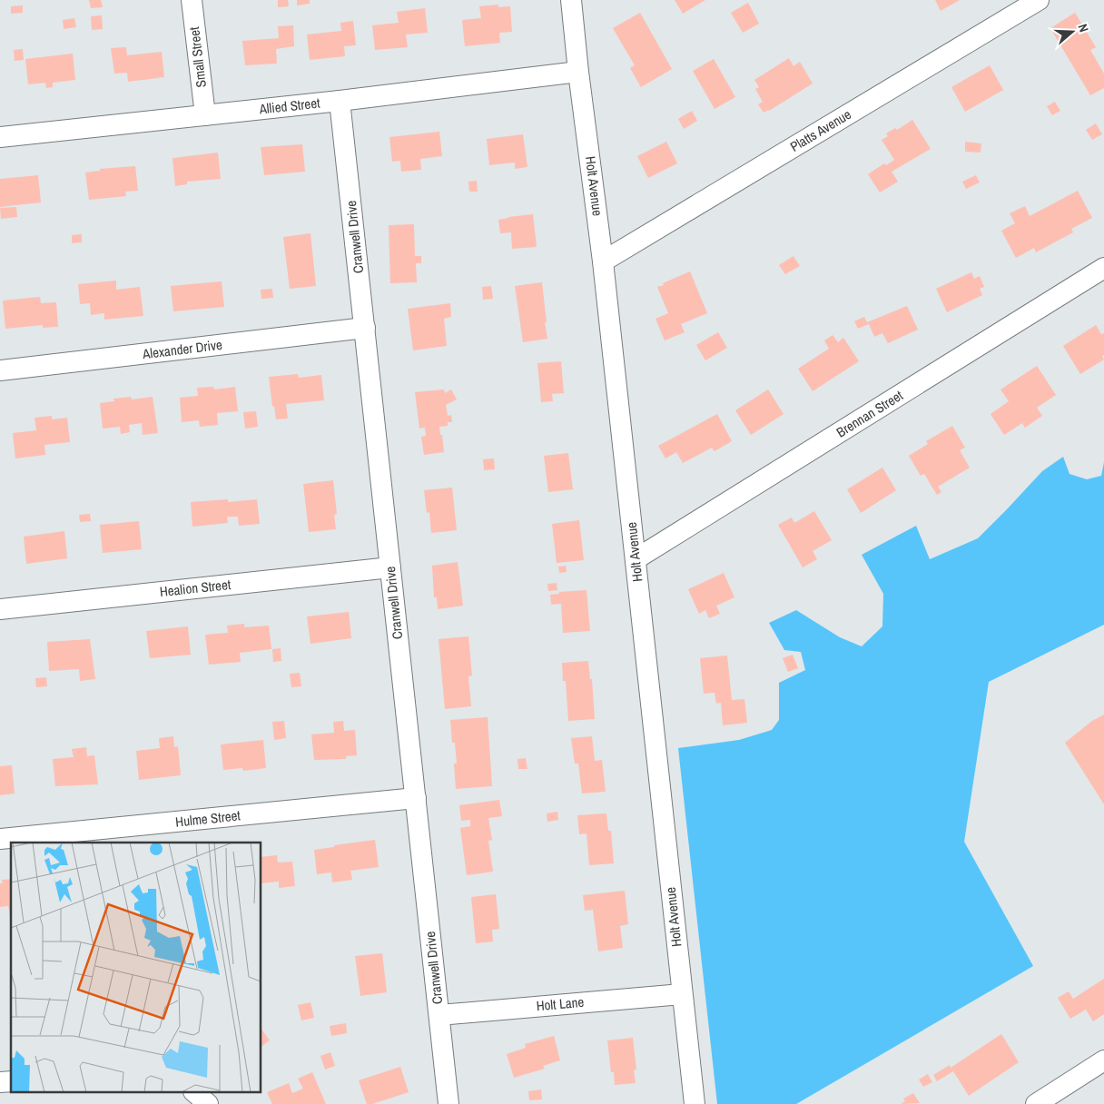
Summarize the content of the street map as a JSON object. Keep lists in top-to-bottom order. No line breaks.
{"streets":{"street":["Small Street","Allied Street","Platts Avenue","Holt Avenue","Cranwell Drive","Alexander Drive","Brennan Street","Healion Street","Hulme Street","Holt Lane"]},"crossings":[["Small Street","Allied Street"],["Allied Street","Holt Avenue"],["Allied Street","Cranwell Drive"],["Platts Avenue","Holt Avenue"],["Holt Avenue","Brennan Street"],["Holt Avenue","Holt Lane"],["Cranwell Drive","Alexander Drive"],["Cranwell Drive","Healion Street"],["Cranwell Drive","Hulme Street"],["Cranwell Drive","Holt Lane"]],"north":"right"}
